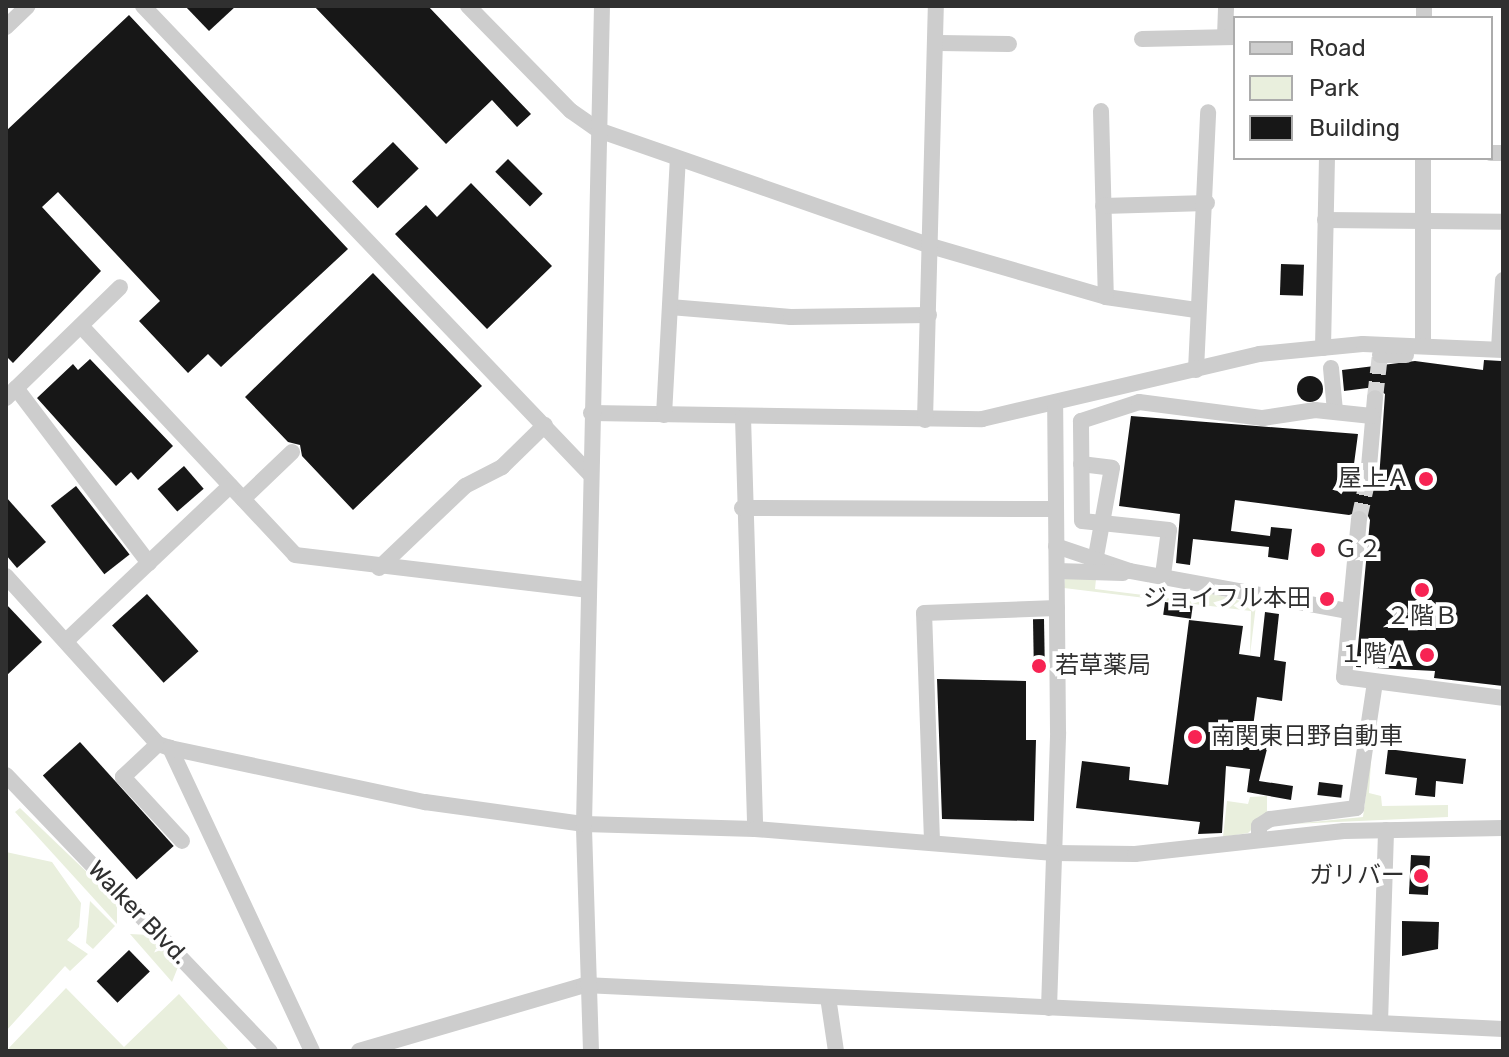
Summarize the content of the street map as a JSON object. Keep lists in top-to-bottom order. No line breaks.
{"streets":{"street":["Walker Blvd."]},"places":["屋上Ａ","Ｇ２","２階Ｂ","ジョイフル本田","１階Ａ","若草薬局","南関東日野自動車","ガリバー"],"legend":["Road","Park","Building"]}
